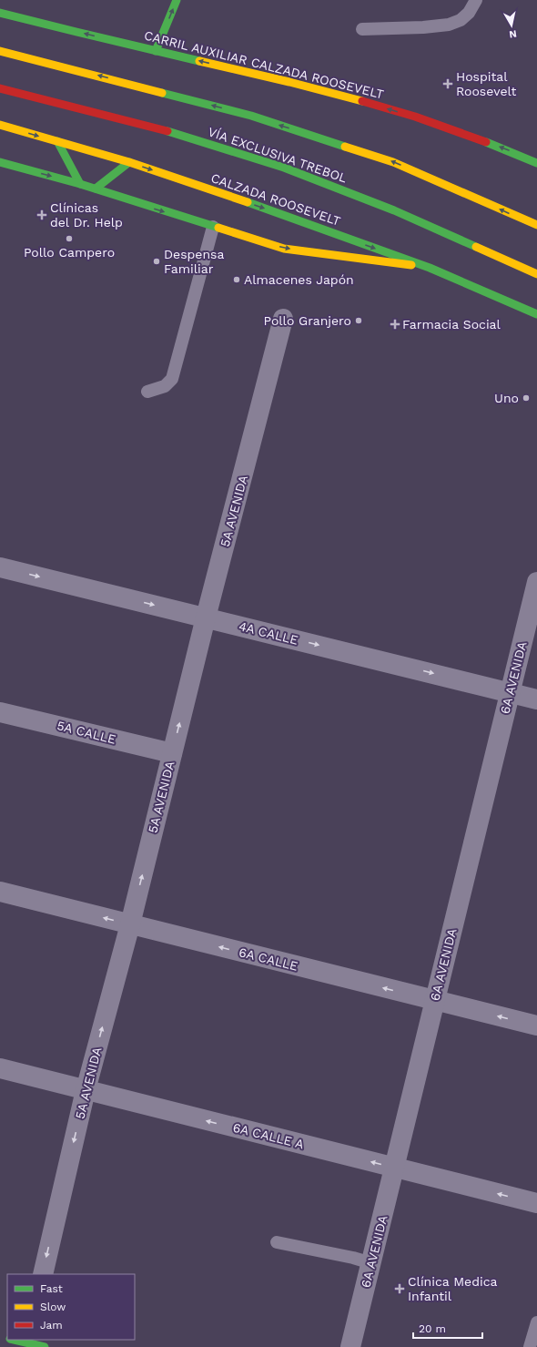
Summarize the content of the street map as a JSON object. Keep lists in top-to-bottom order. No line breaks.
{"streets":{"main road":["CARRIL AUXILIAR CALZADA ROOSEVELT","VÍA EXCLUSIVA TREBOL","CALZADA ROOSEVELT"],"street":["5A AVENIDA","4A CALLE","6A AVENIDA","5A CALLE","6A CALLE","6A CALLE A"]},"crossings":[["5A AVENIDA","4A CALLE"],["5A AVENIDA","5A CALLE"],["5A AVENIDA","6A CALLE"],["5A AVENIDA","6A CALLE A"],["4A CALLE","6A AVENIDA"],["6A AVENIDA","6A CALLE"],["6A AVENIDA","6A CALLE A"]],"one_way":["4A CALLE","6A CALLE","6A CALLE A"],"places":{"health":["Hospital Roosevelt","Clínicas del Dr. Help","Farmacia Social","Clínica Medica Infantil"],"other":["Pollo Campero","Despensa Familiar","Almacenes Japón","Pollo Granjero","Uno"]},"legend":["Fast","Slow","Jam"],"scale_bar":"20 m","north":"bottom"}
